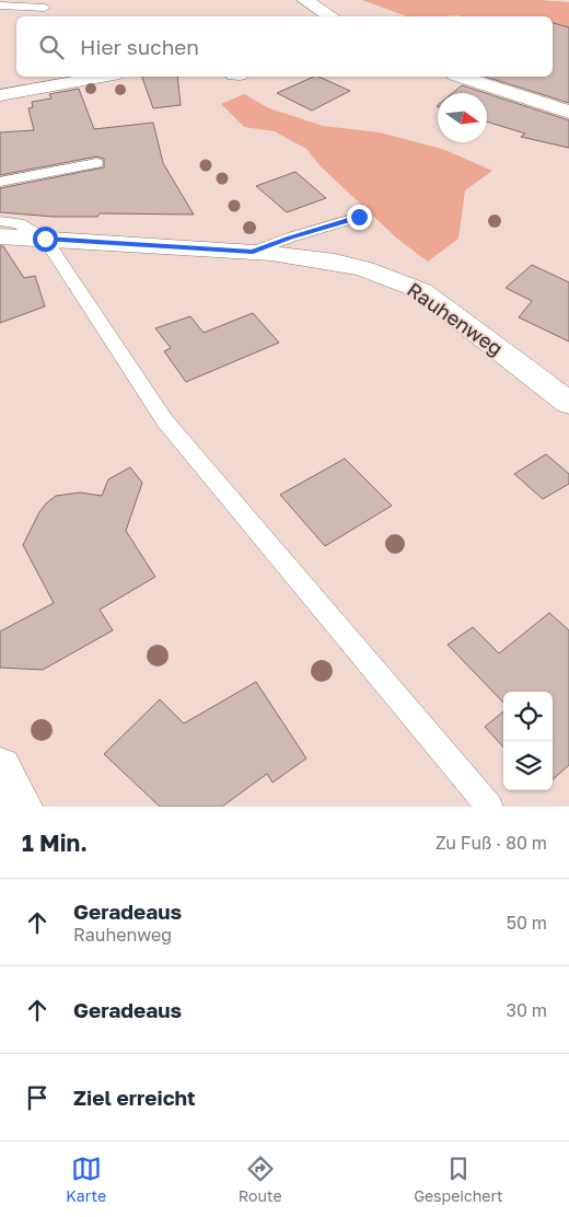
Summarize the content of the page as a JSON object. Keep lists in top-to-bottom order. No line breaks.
{"streets":{"street":["Rauhenweg"]},"north":"right","page":{"search":"Hier suchen","heading":["1 Min.","Zu Fuß · 80 m"],"list":[["Geradeaus","Rauhenweg","50 m"],["Geradeaus","30 m"],"Ziel erreicht"],"nav":["Karte","Route","Gespeichert"]}}
